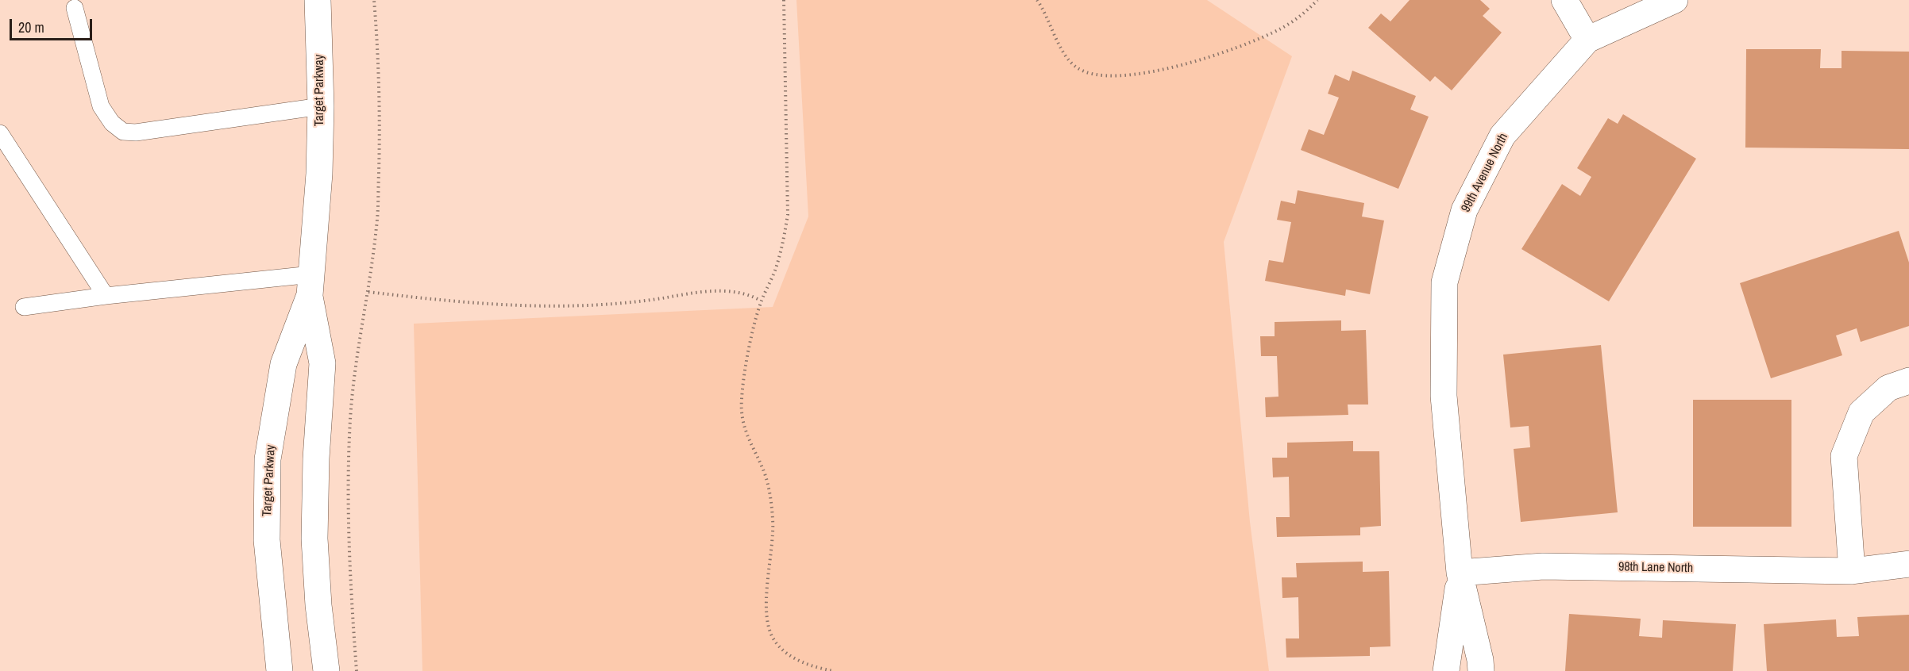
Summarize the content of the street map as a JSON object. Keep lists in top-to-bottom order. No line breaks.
{"streets":{"street":["Target Parkway","99th Avenue North","98th Lane North"]},"crossings":[["99th Avenue North","98th Lane North"]],"scale_bar":"20 m"}
